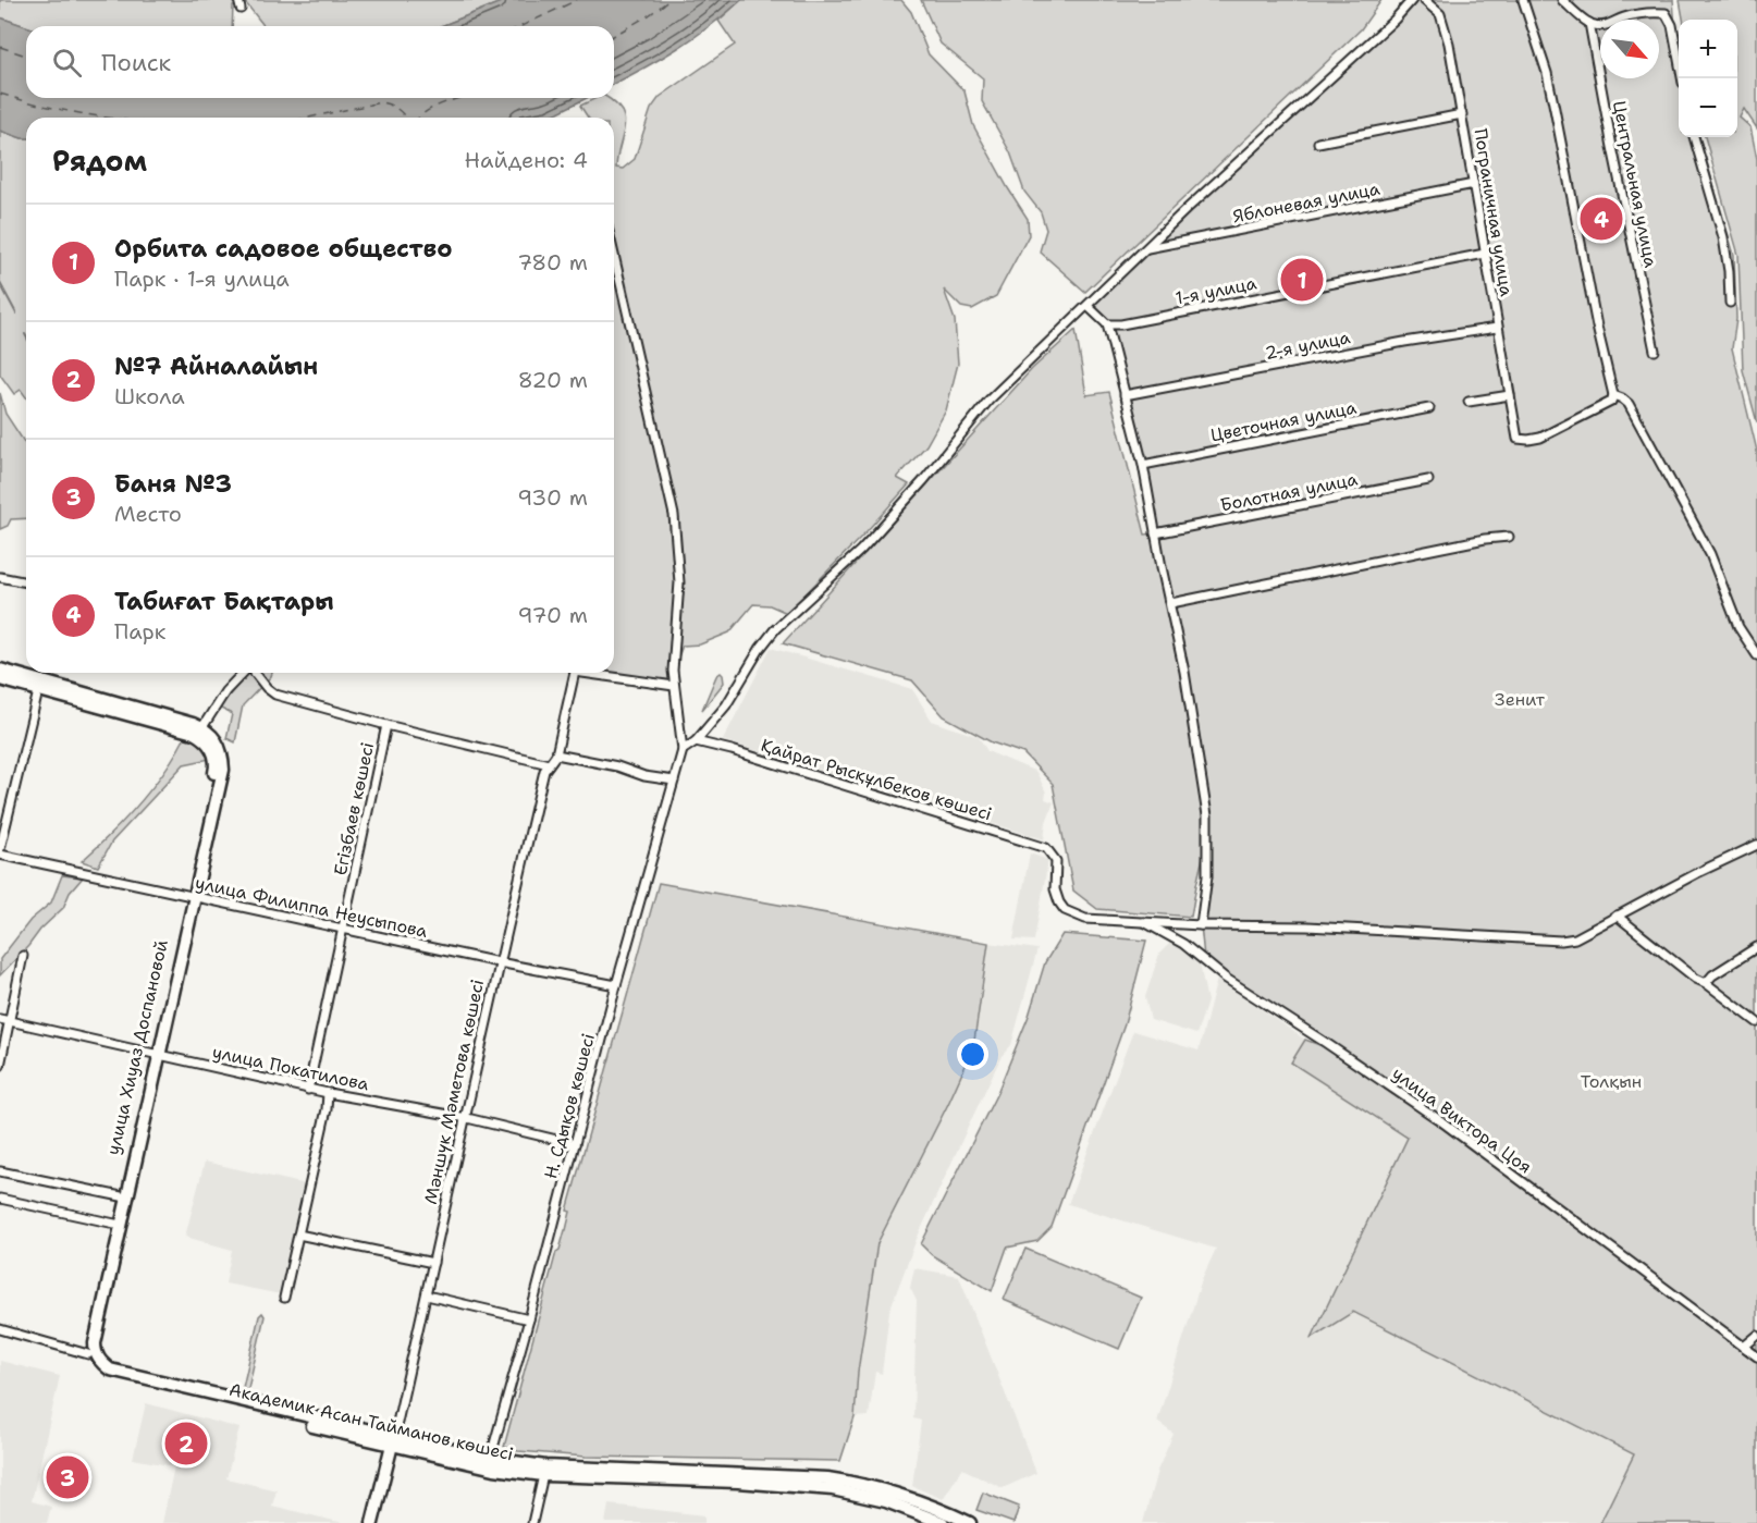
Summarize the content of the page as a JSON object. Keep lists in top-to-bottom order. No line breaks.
{"streets":{"main road":["улица Хиуаз Доспановой","Мәншүк Мәметова көшесі","Академик Асан Тайманов көшесі"],"street":["Центральная улица","Яблоневая улица","Пограничная улица","1-я улица","2-я улица","Цветочная улица","Болотная улица","Қайрат Рысқұлбеков көшесі","Егізбаев көшесі","улица Филиппа Неусыпова","улица Покатилова","Н. Сдықов көшесі","улица Виктора Цоя"]},"crossings":[["Яблоневая улица","Пограничная улица"],["Пограничная улица","1-я улица"],["Пограничная улица","2-я улица"],["Қайрат Рысқұлбеков көшесі","улица Виктора Цоя"],["Егізбаев көшесі","улица Филиппа Неусыпова"],["Егізбаев көшесі","улица Покатилова"],["улица Филиппа Неусыпова","улица Хиуаз Доспановой"],["улица Филиппа Неусыпова","Мәншүк Мәметова көшесі"],["улица Филиппа Неусыпова","Н. Сдықов көшесі"],["улица Хиуаз Доспановой","улица Покатилова"],["улица Хиуаз Доспановой","Академик Асан Тайманов көшесі"],["улица Покатилова","Мәншүк Мәметова көшесі"],["улица Покатилова","Н. Сдықов көшесі"],["Мәншүк Мәметова көшесі","Академик Асан Тайманов көшесі"],["Н. Сдықов көшесі","Академик Асан Тайманов көшесі"]],"parks":["Зенит","Толқын"],"north":"bottom right","page":{"map_buttons":["+","−"],"search":"Поиск","heading":["Рядом","Найдено: 4"],"pins":["4","1","2","3"],"list":[{"mark":"1","name":"Орбита садовое общество","note":"Парк · 1-я улица","value":"780 m"},{"mark":"2","name":"№7 Айналайын","note":"Школа","value":"820 m"},{"mark":"3","name":"Баня №3","note":"Место","value":"930 m"},{"mark":"4","name":"Табиғат Бақтары","note":"Парк","value":"970 m"}]}}
